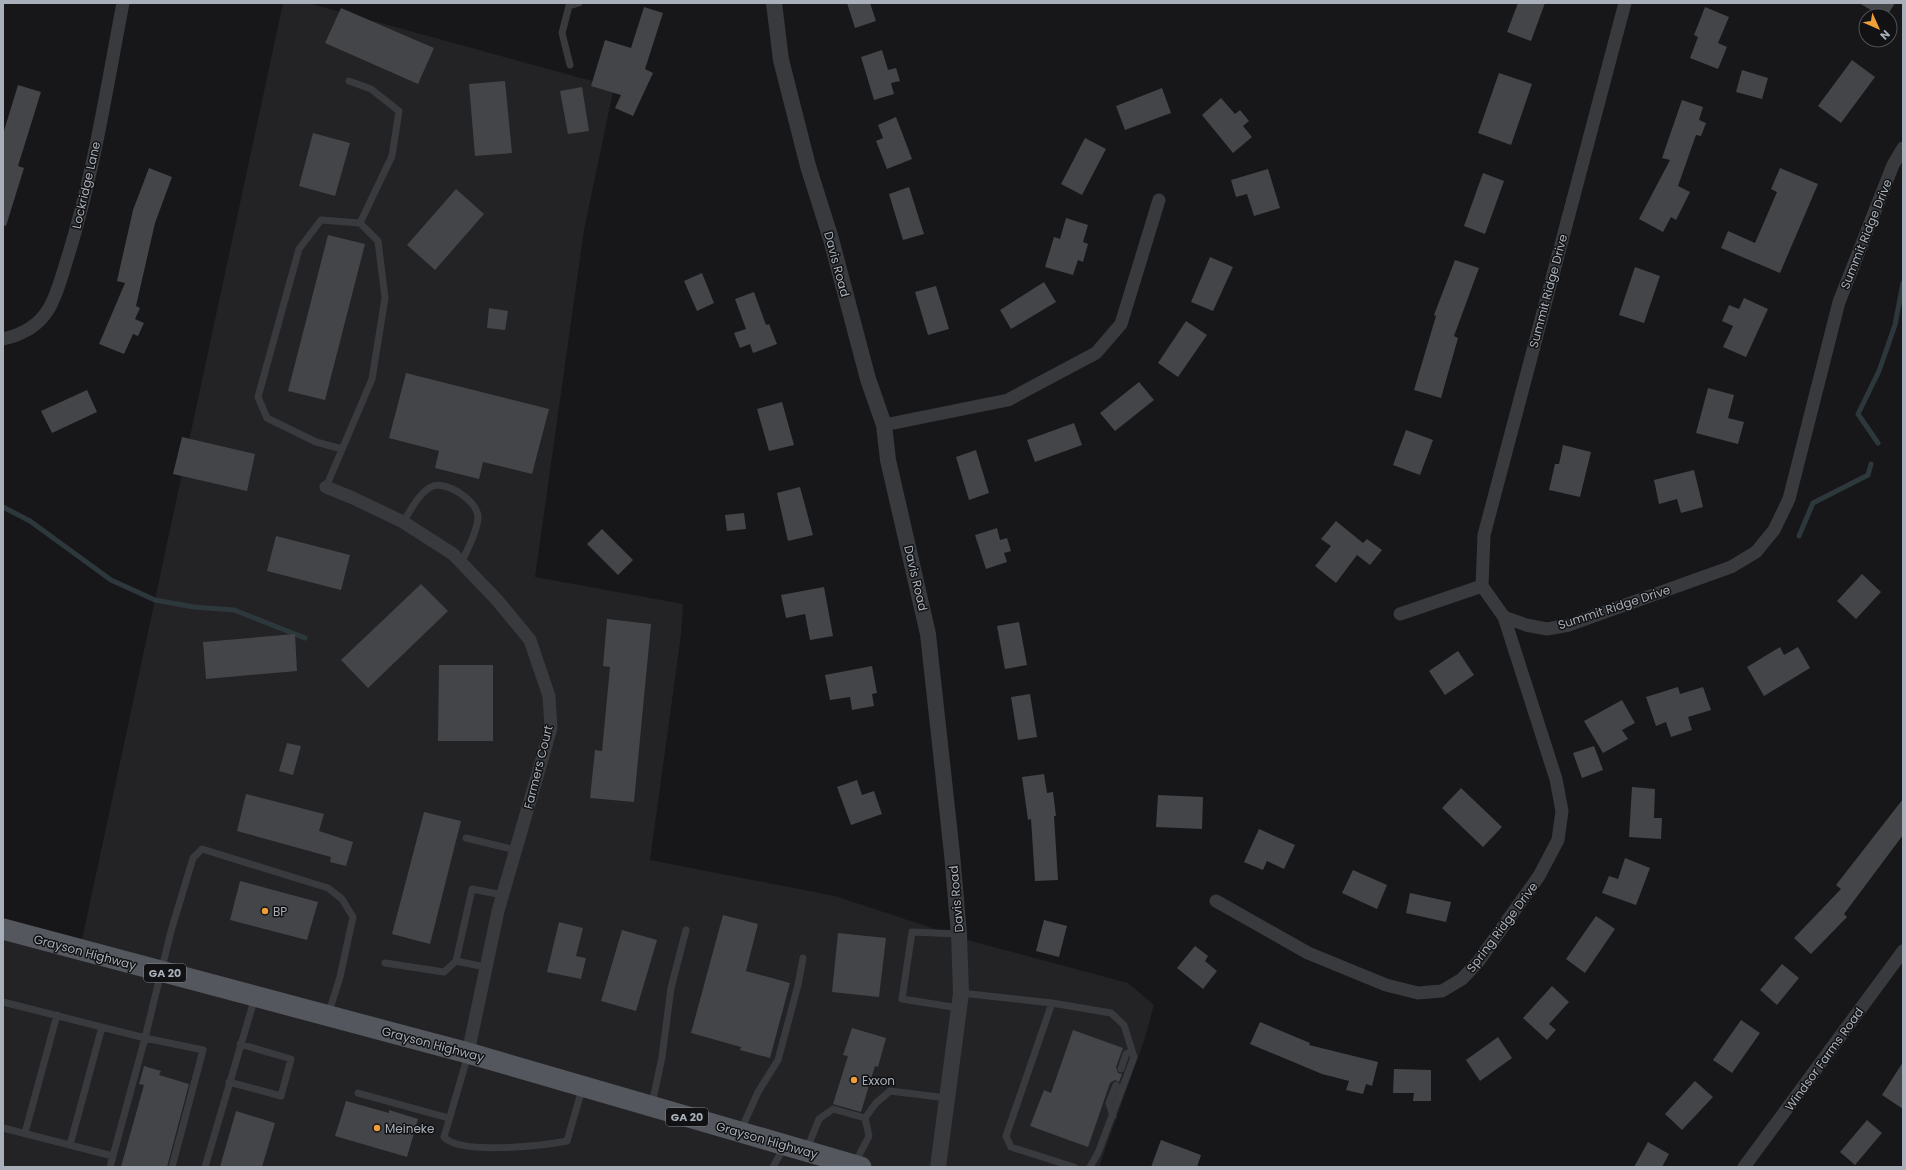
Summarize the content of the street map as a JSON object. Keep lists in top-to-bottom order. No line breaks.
{"streets":{"main road":["Grayson Highway","GA 20"],"street":["Lockridge Lane","Summit Ridge Drive","Davis Road","Farmers Court","Spring Ridge Drive","Windsor Farms Road"]},"crossings":[["Summit Ridge Drive","Spring Ridge Drive"],["Farmers Court","Grayson Highway"]],"places":["BP","Exxon","Meineke"],"north":"bottom right"}
